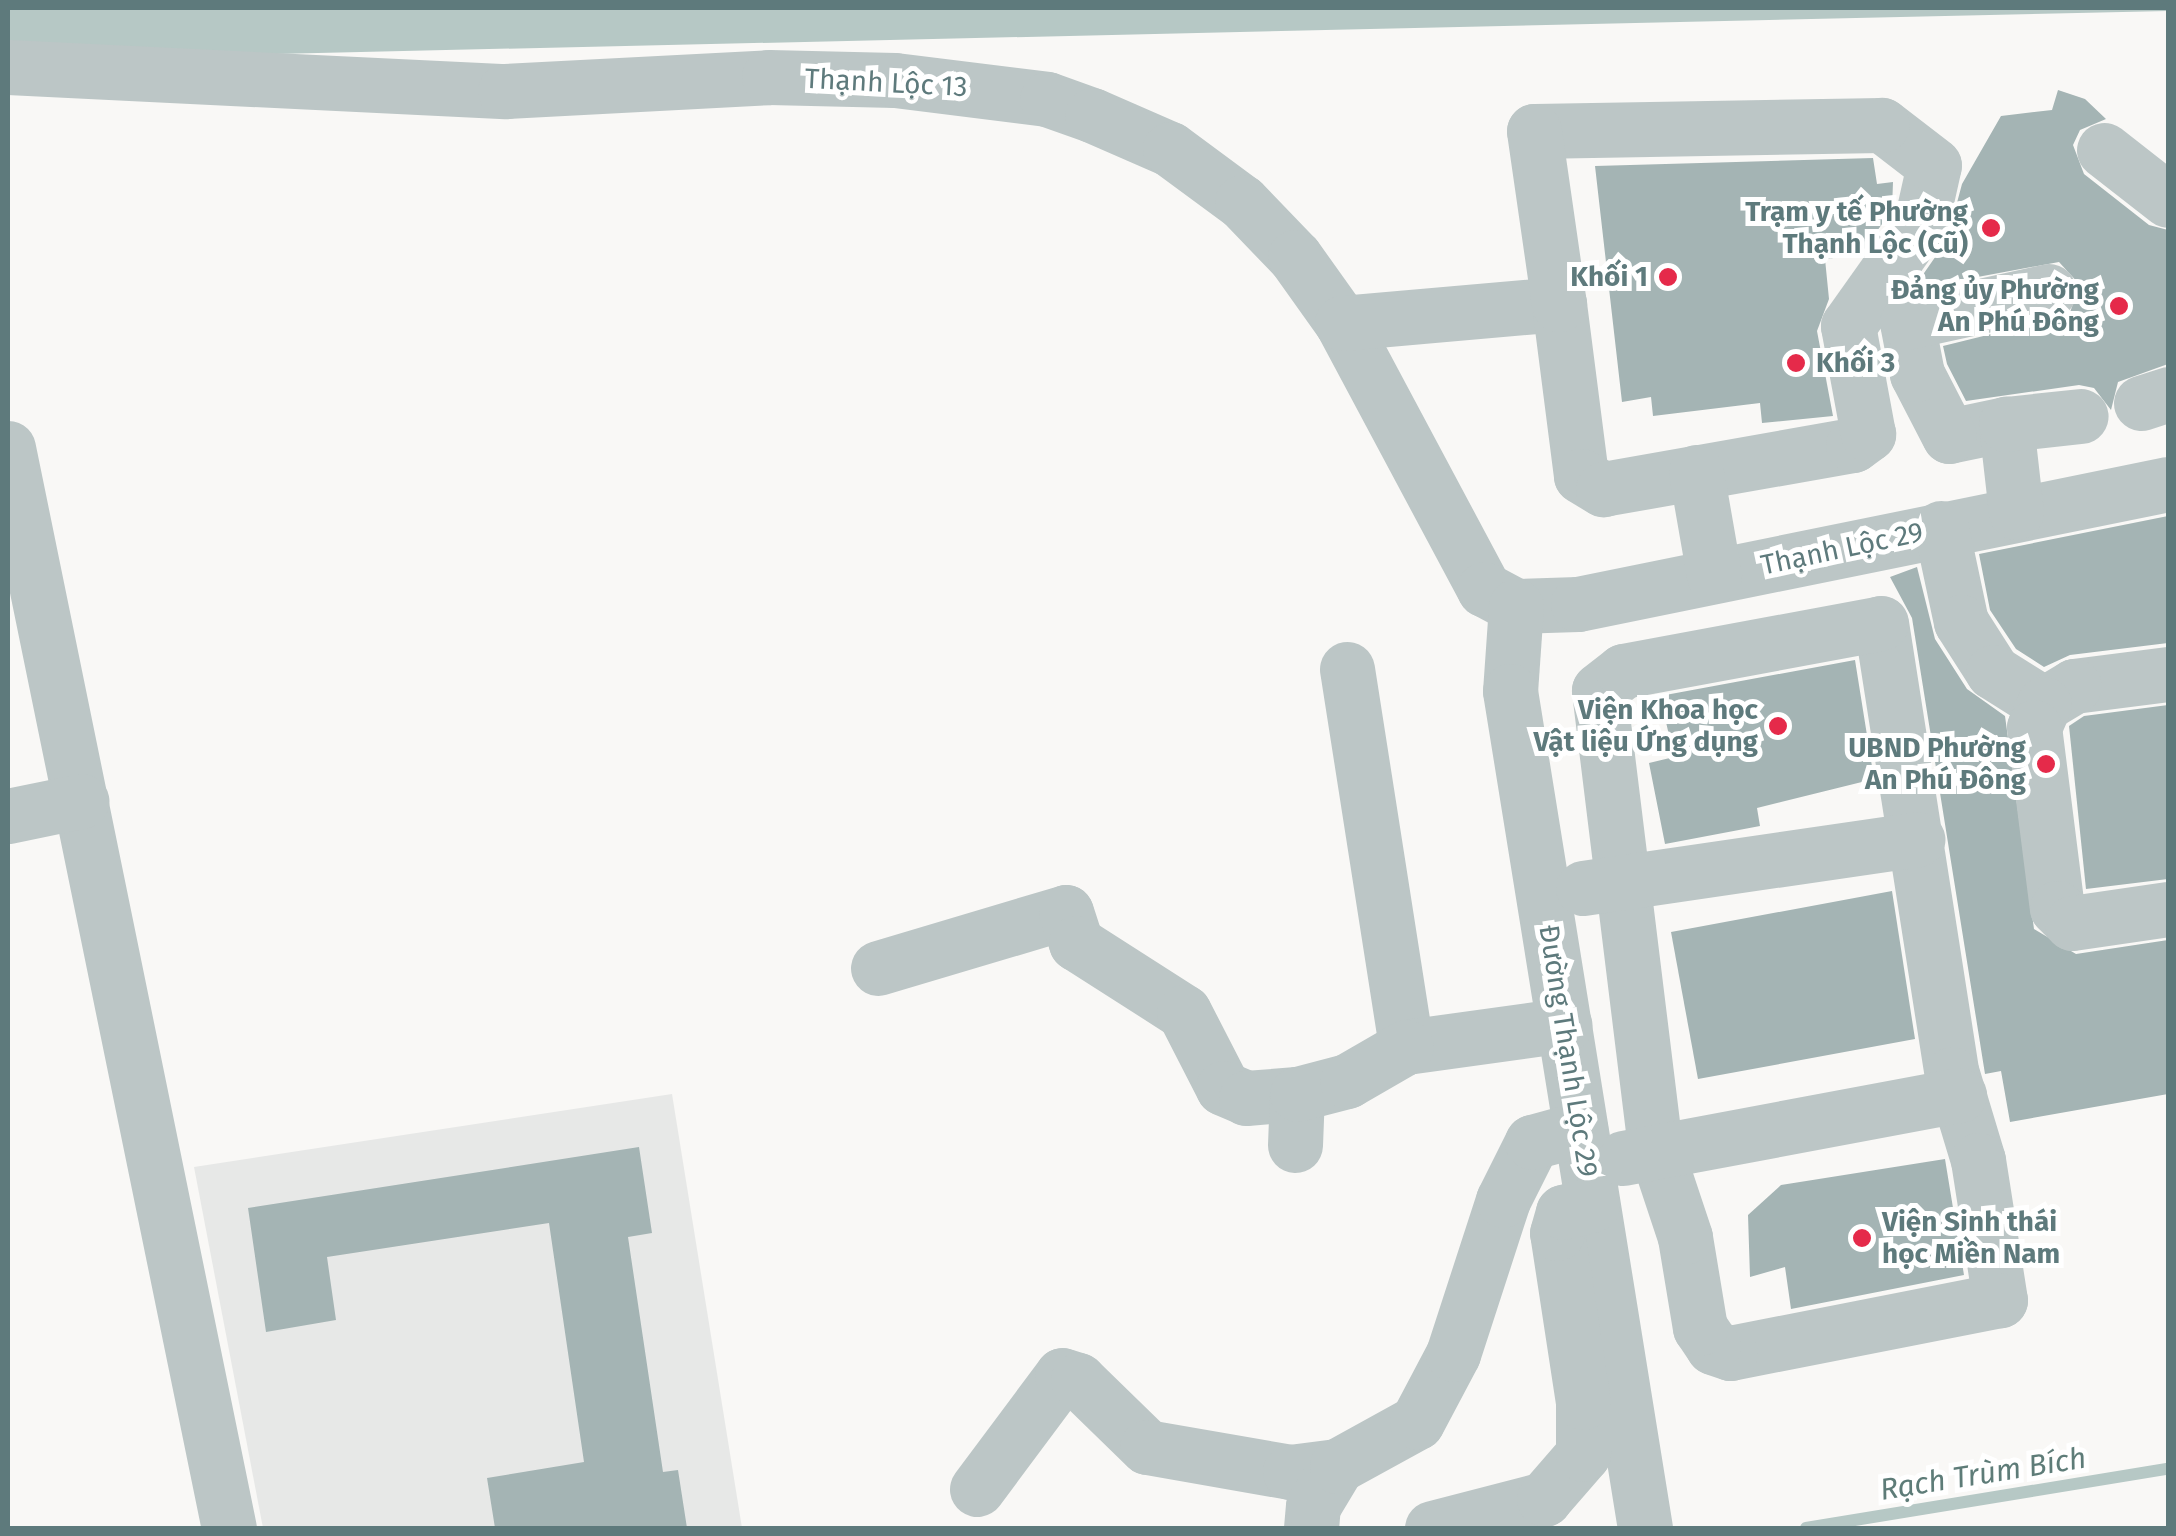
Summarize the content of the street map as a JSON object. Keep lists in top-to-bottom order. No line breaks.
{"streets":{"street":["Thạnh Lộc 13","Thạnh Lộc 29","Đường Thạnh Lộc 29"]},"crossings":[["Thạnh Lộc 13","Thạnh Lộc 29"],["Thạnh Lộc 13","Đường Thạnh Lộc 29"],["Thạnh Lộc 29","Đường Thạnh Lộc 29"]],"water":["Rạch Trùm Bích"],"places":["Trạm y tế Phường Thạnh Lộc (Cũ)","Khối 1","Đảng ủy Phường An Phú Đông","Khối 3","Viện Khoa học Vật liệu Ứng dụng","UBND Phường An Phú Đông","Viện Sinh thái học Miền Nam"]}
